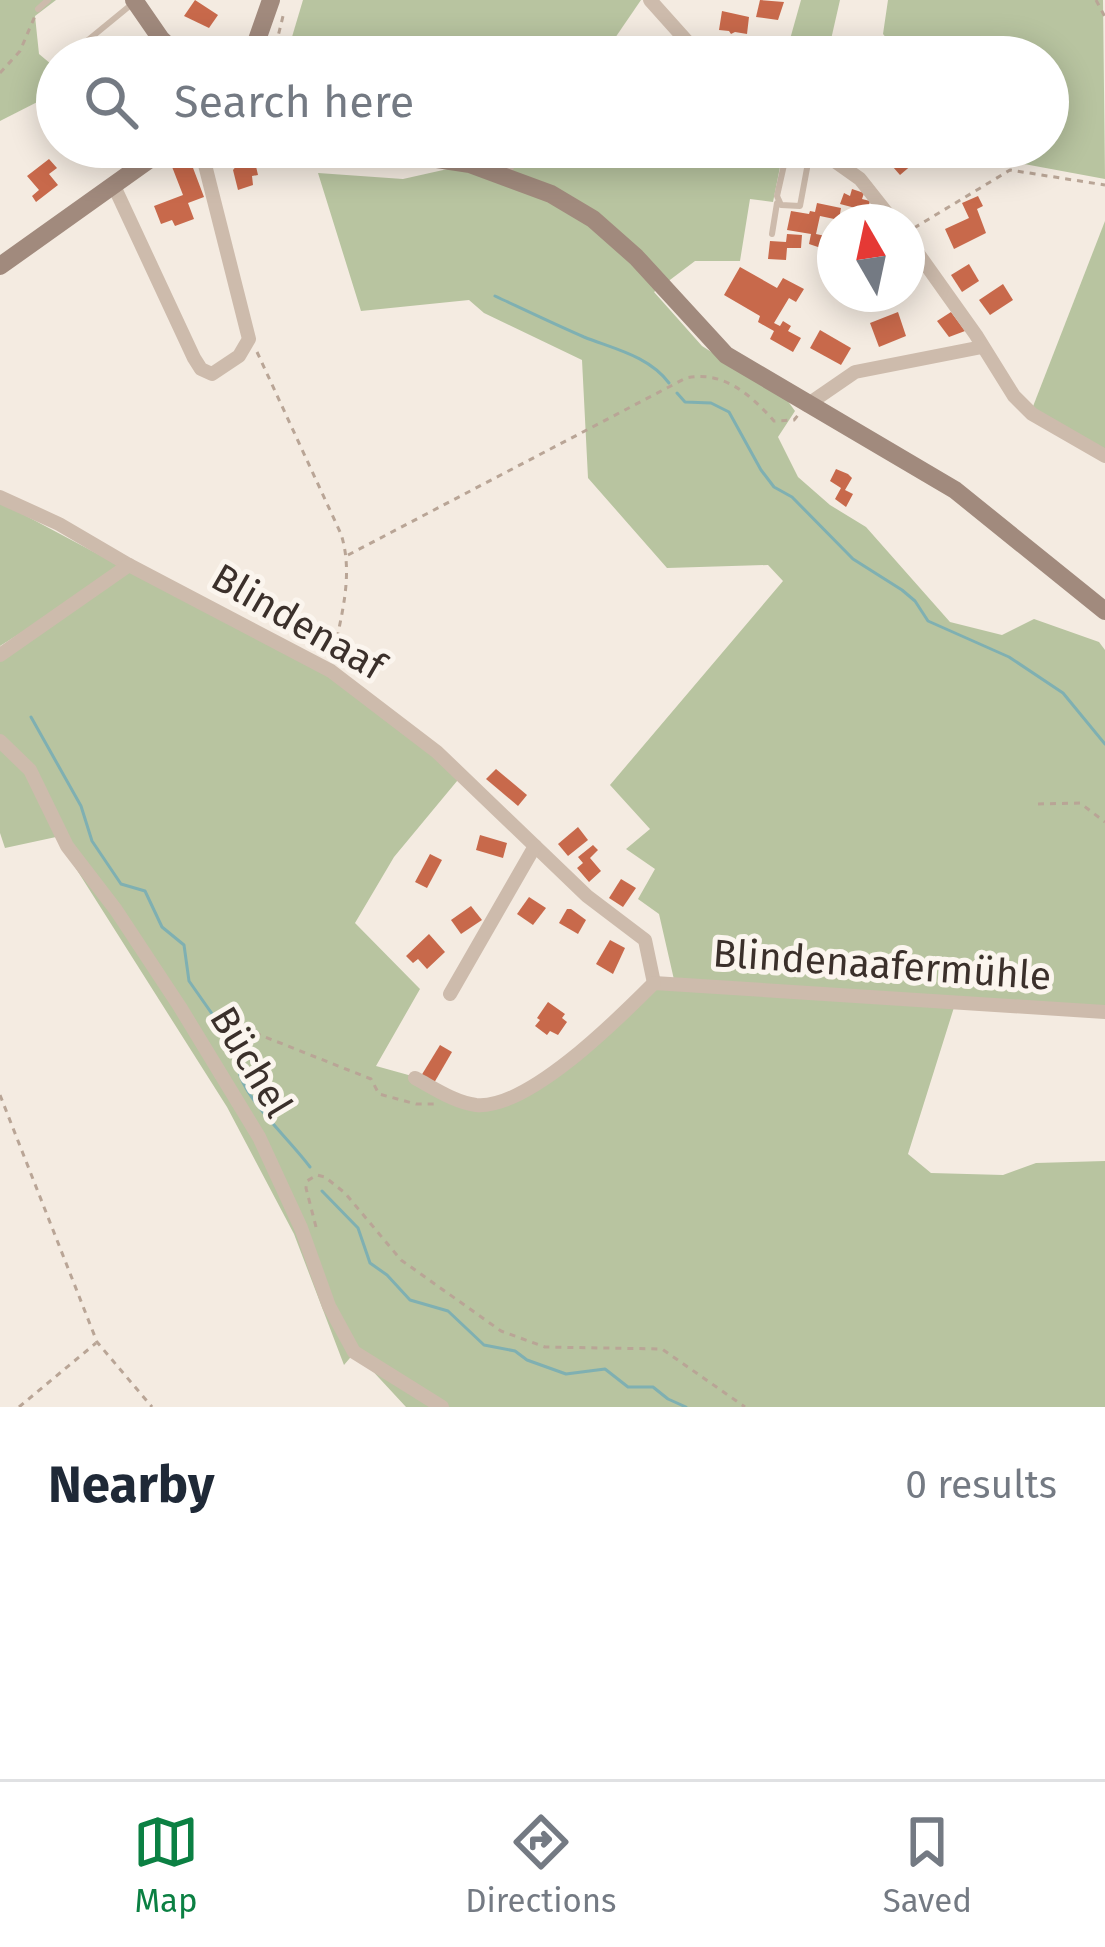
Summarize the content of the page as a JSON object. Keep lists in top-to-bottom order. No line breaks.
{"streets":{"street":["Blindenaaf","Blindenaafermühle","Büchel"]},"crossings":[["Blindenaaf","Blindenaafermühle"]],"north":"top","page":{"search":"Search here","heading":["Nearby","0 results"],"nav":["Map","Directions","Saved"]}}
